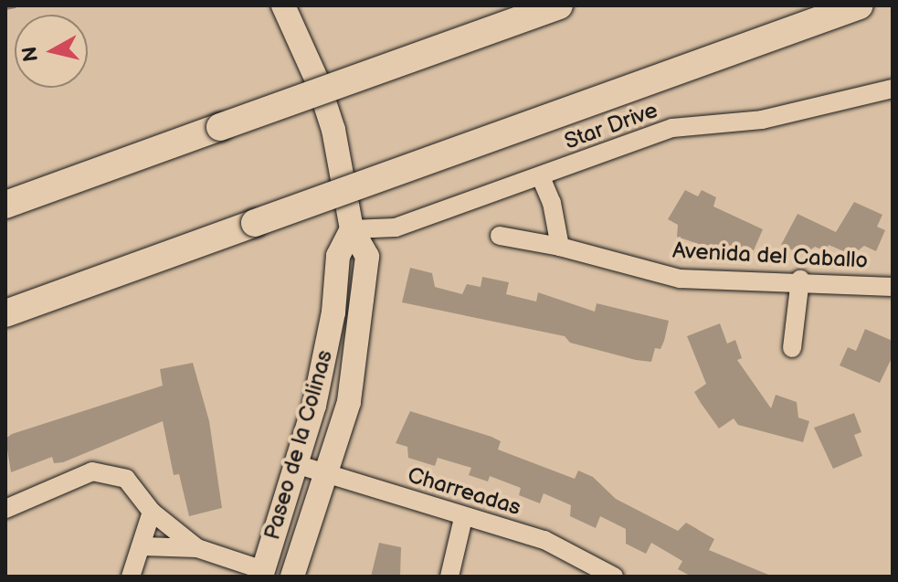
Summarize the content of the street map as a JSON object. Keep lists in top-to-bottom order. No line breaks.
{"streets":{"main road":["Paseo de la Colinas"],"street":["Star Drive","Avenida del Caballo","Charreadas"]},"crossings":[["Star Drive","Paseo de la Colinas"],["Paseo de la Colinas","Charreadas"]],"north":"left"}
